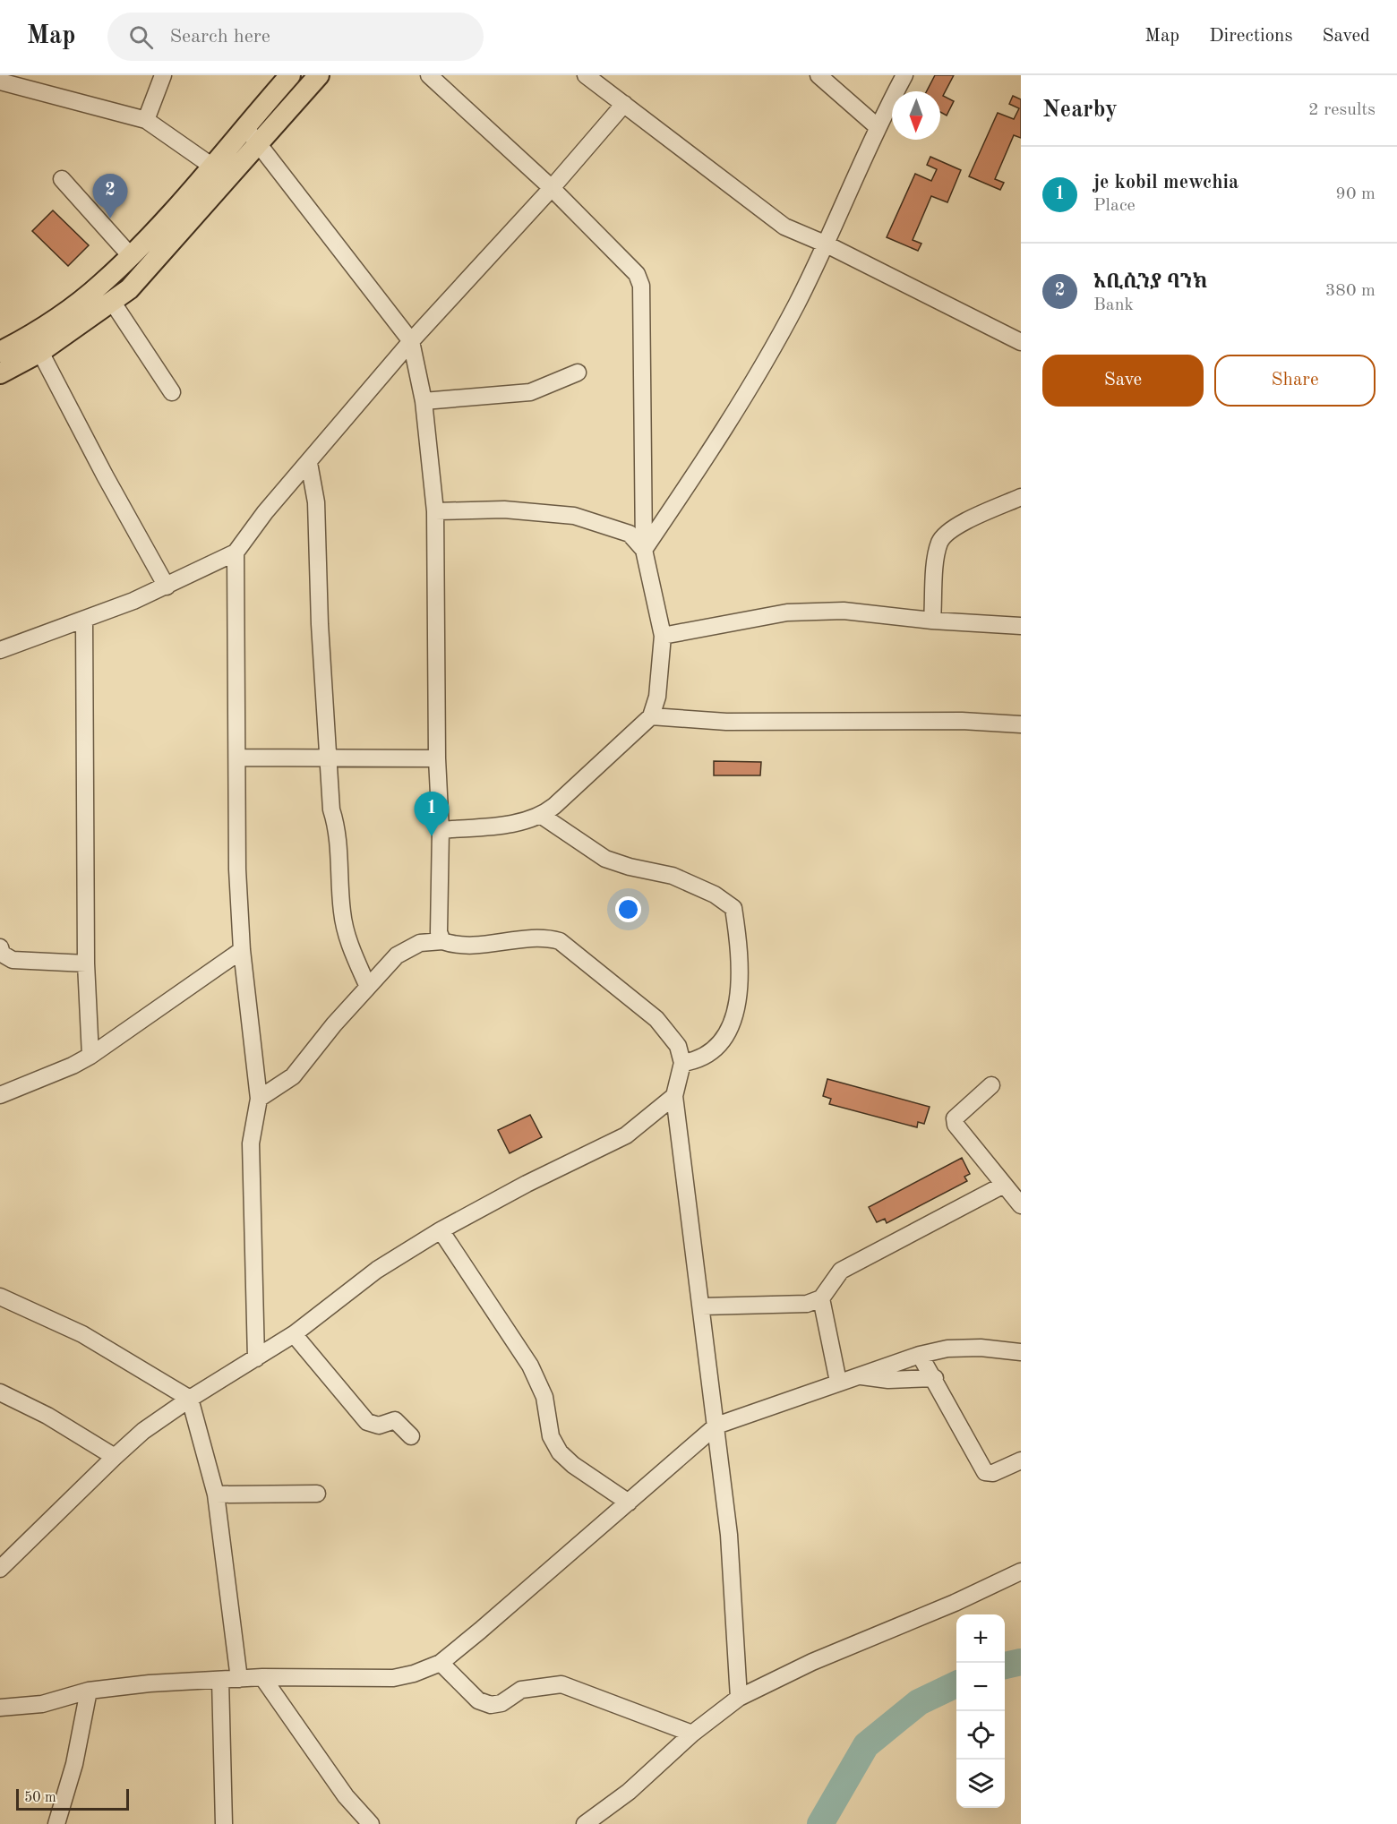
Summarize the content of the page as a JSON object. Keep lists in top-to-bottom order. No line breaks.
{"scale_bar":"50 m","north":"bottom","page":{"header":"Map","search":"Search here","nav":["Map","Directions","Saved"],"heading":["Nearby","2 results"],"list":[{"mark":"1","name":"je kobil mewchia","note":"Place","value":"90 m"},{"mark":"2","name":"አቢሲንያ ባንክ","note":"Bank","value":"380 m"}],"pins":["2","1"],"buttons":["Save","Share"],"map_buttons":["+","−"],"scale":"50 m"}}
